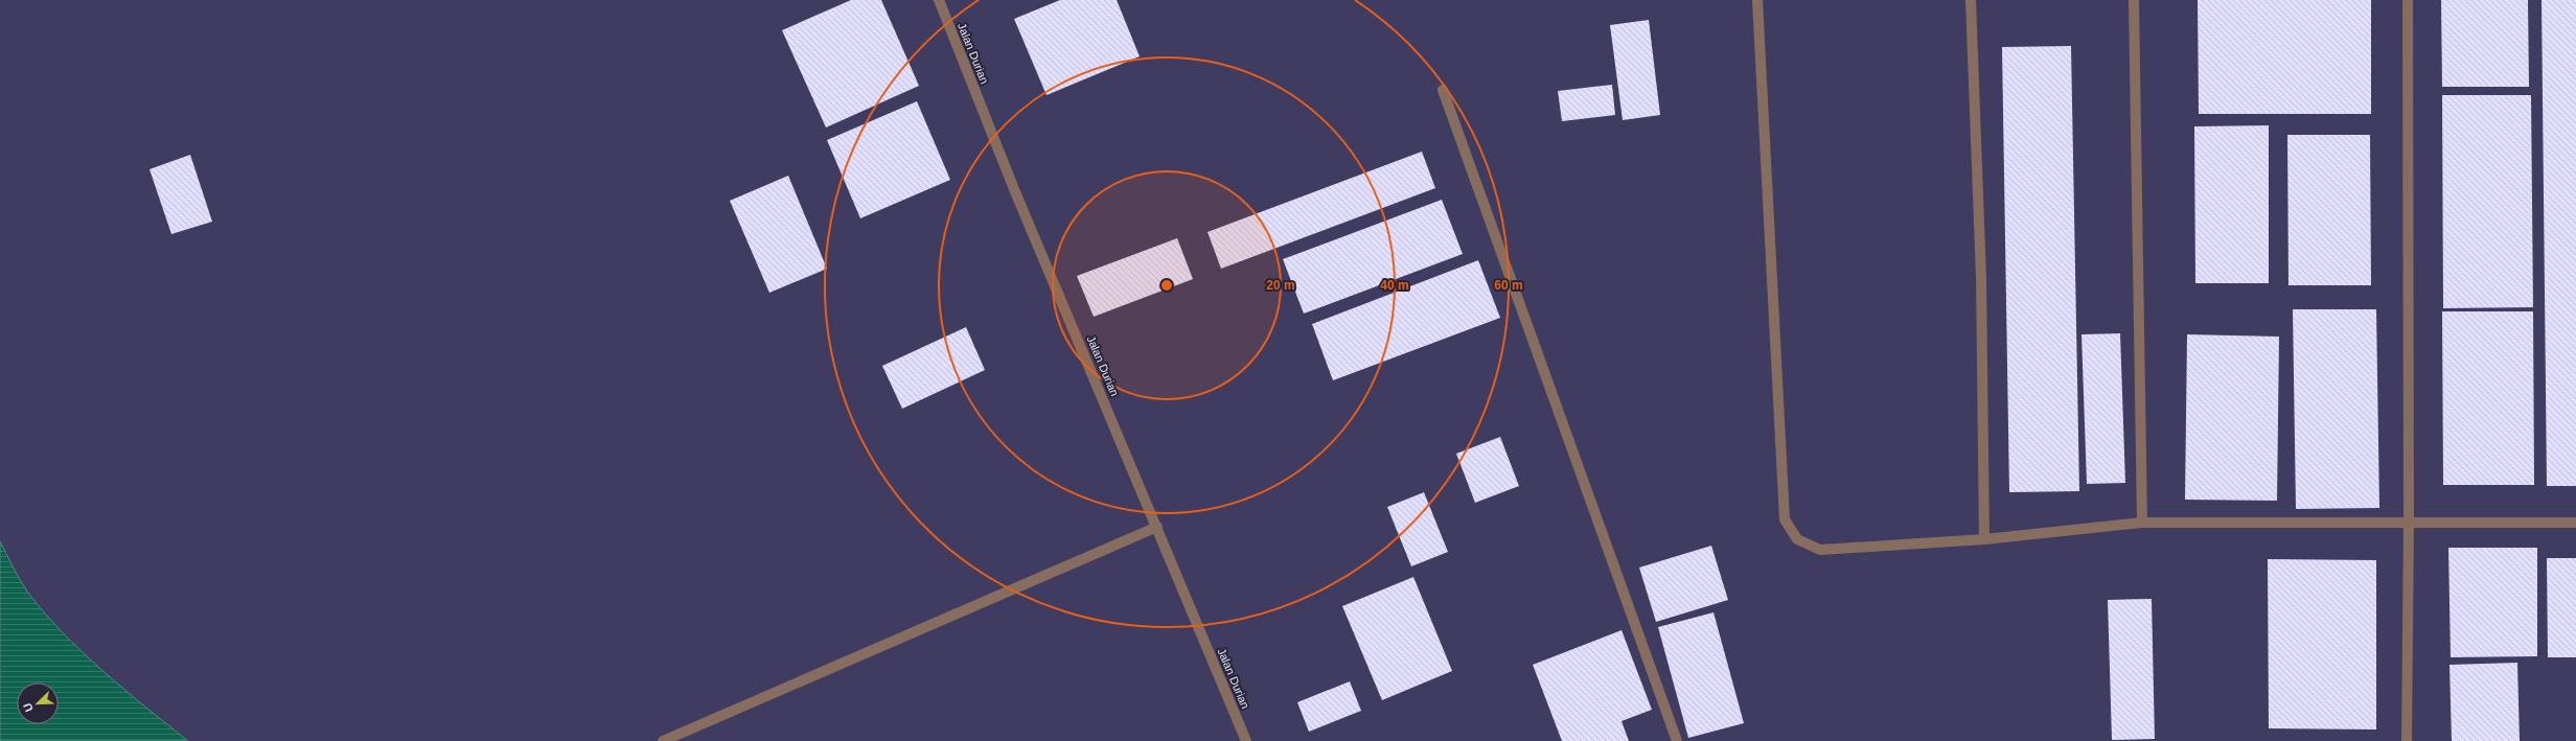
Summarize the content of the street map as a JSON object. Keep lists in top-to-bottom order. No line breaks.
{"streets":{"street":["Jalan Durian"]},"north":"bottom left","rings":["20 m","40 m","60 m"]}
